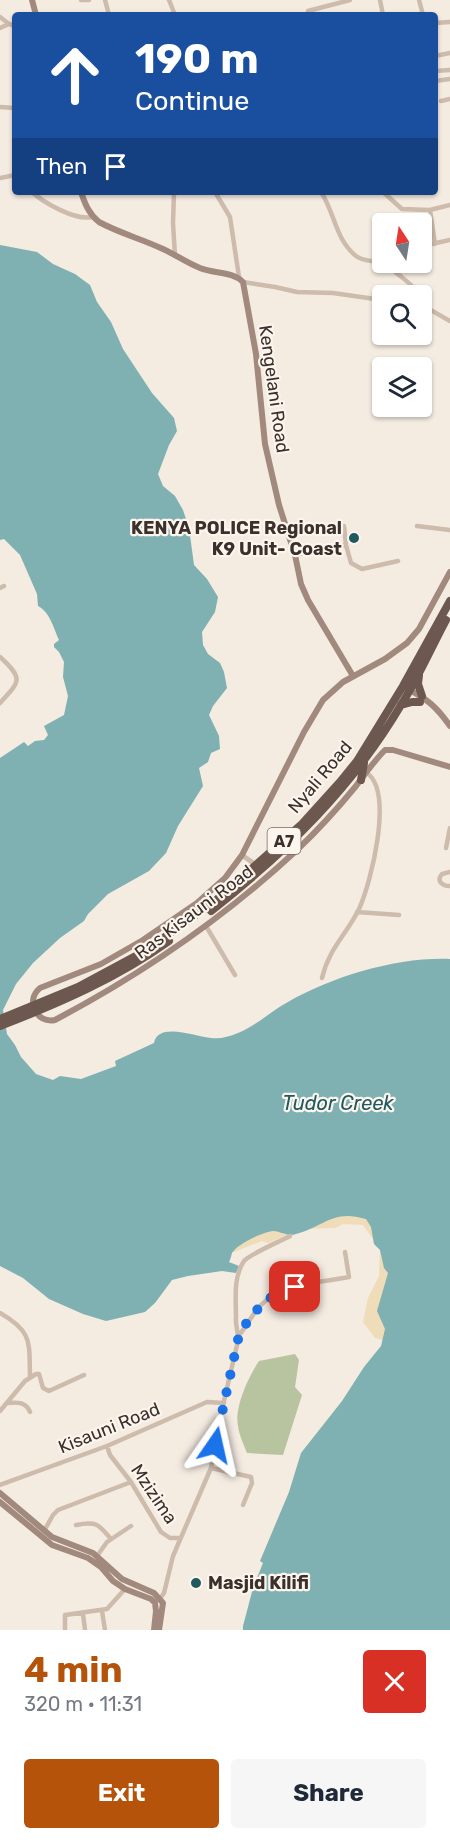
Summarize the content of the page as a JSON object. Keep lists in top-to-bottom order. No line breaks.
{"streets":{"highway":["Nyali Road","A7"],"main road":["Kengelani Road","Ras Kisauni Road"],"street":["Kisauni Road","Mzizima"]},"crossings":[["Nyali Road","A7"],["Nyali Road","Ras Kisauni Road"]],"water":["Tudor Creek"],"places":["KENYA POLICE Regional K9 Unit- Coast","Masjid Kilifi"],"north":"top","page":{"turn":["190 m","Continue"],"then":"Then","heading":["4 min","320 m · 11:31"],"buttons":["Exit","Share"]}}
